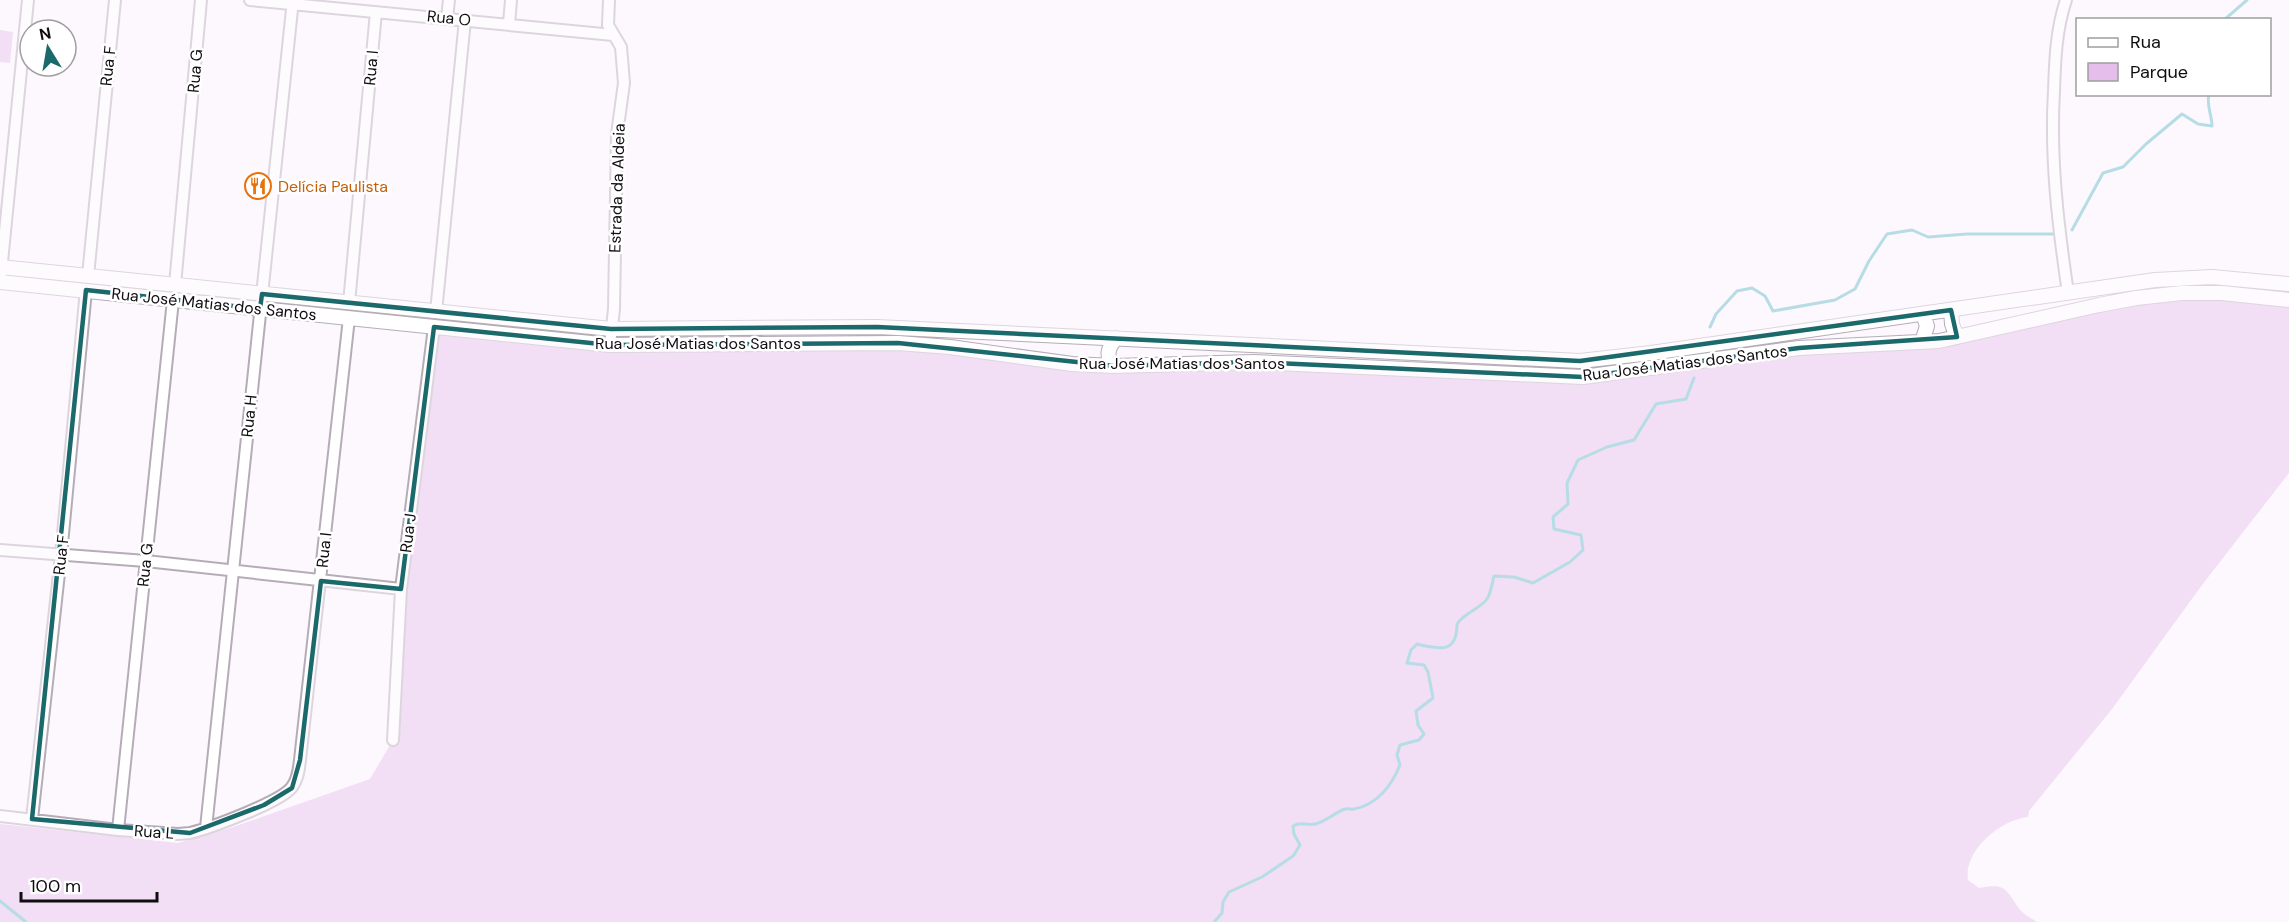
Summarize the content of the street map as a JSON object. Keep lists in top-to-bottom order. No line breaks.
{"streets":{"main road":["Rua José Matias dos Santos"],"street":["Rua O","Rua F","Rua I","Rua G","Estrada da Aldeia","Rua H","Rua J","Rua L"]},"crossings":[["Rua O","Rua I"],["Rua O","Estrada da Aldeia"],["Rua O","Rua H"],["Rua F","Rua José Matias dos Santos"],["Rua F","Rua L"],["Rua I","Rua José Matias dos Santos"],["Rua I","Rua L"],["Rua G","Rua José Matias dos Santos"],["Rua G","Rua L"],["Estrada da Aldeia","Rua José Matias dos Santos"],["Rua José Matias dos Santos","Rua H"],["Rua José Matias dos Santos","Rua J"],["Rua H","Rua L"]],"places":{"restaurant":["Delícia Paulista"]},"legend":["Rua","Parque"],"scale_bar":"100 m","north":"top"}
